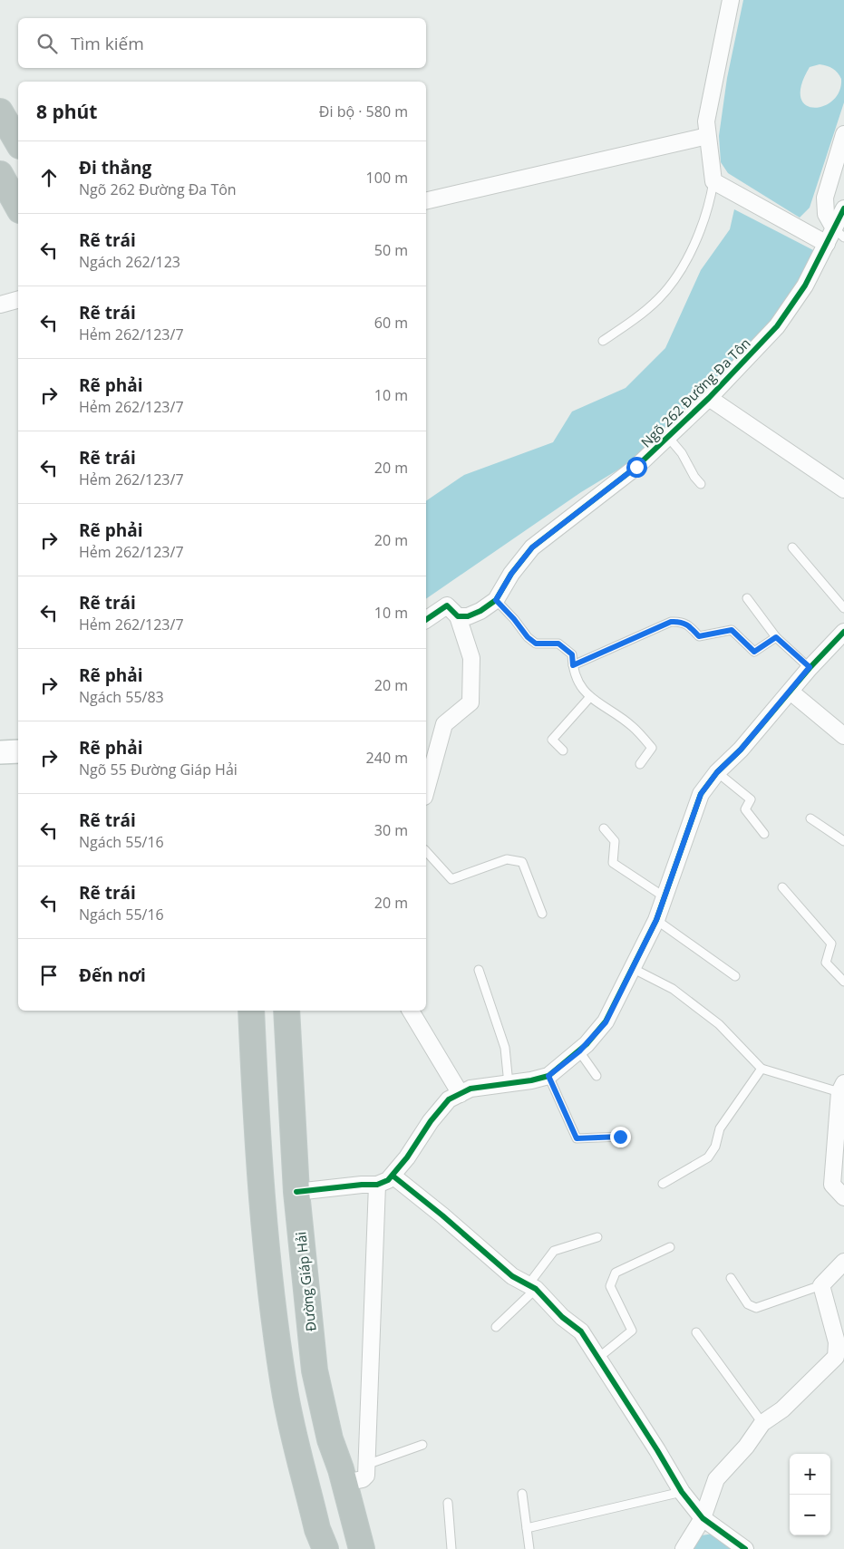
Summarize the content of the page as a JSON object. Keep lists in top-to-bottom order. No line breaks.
{"streets":{"highway":["Đường Giáp Hải"],"street":["Ngõ 262 Đường Đa Tôn"]},"page":{"search":"Tìm kiếm","heading":["8 phút","Đi bộ · 580 m"],"list":[["Đi thẳng","Ngõ 262 Đường Đa Tôn","100 m"],["Rẽ trái","Ngách 262/123","50 m"],["Rẽ trái","Hẻm 262/123/7","60 m"],["Rẽ phải","Hẻm 262/123/7","10 m"],["Rẽ trái","Hẻm 262/123/7","20 m"],["Rẽ phải","Hẻm 262/123/7","20 m"],["Rẽ trái","Hẻm 262/123/7","10 m"],["Rẽ phải","Ngách 55/83","20 m"],["Rẽ phải","Ngõ 55 Đường Giáp Hải","240 m"],["Rẽ trái","Ngách 55/16","30 m"],["Rẽ trái","Ngách 55/16","20 m"],"Đến nơi"],"map_buttons":["+","−"]}}
